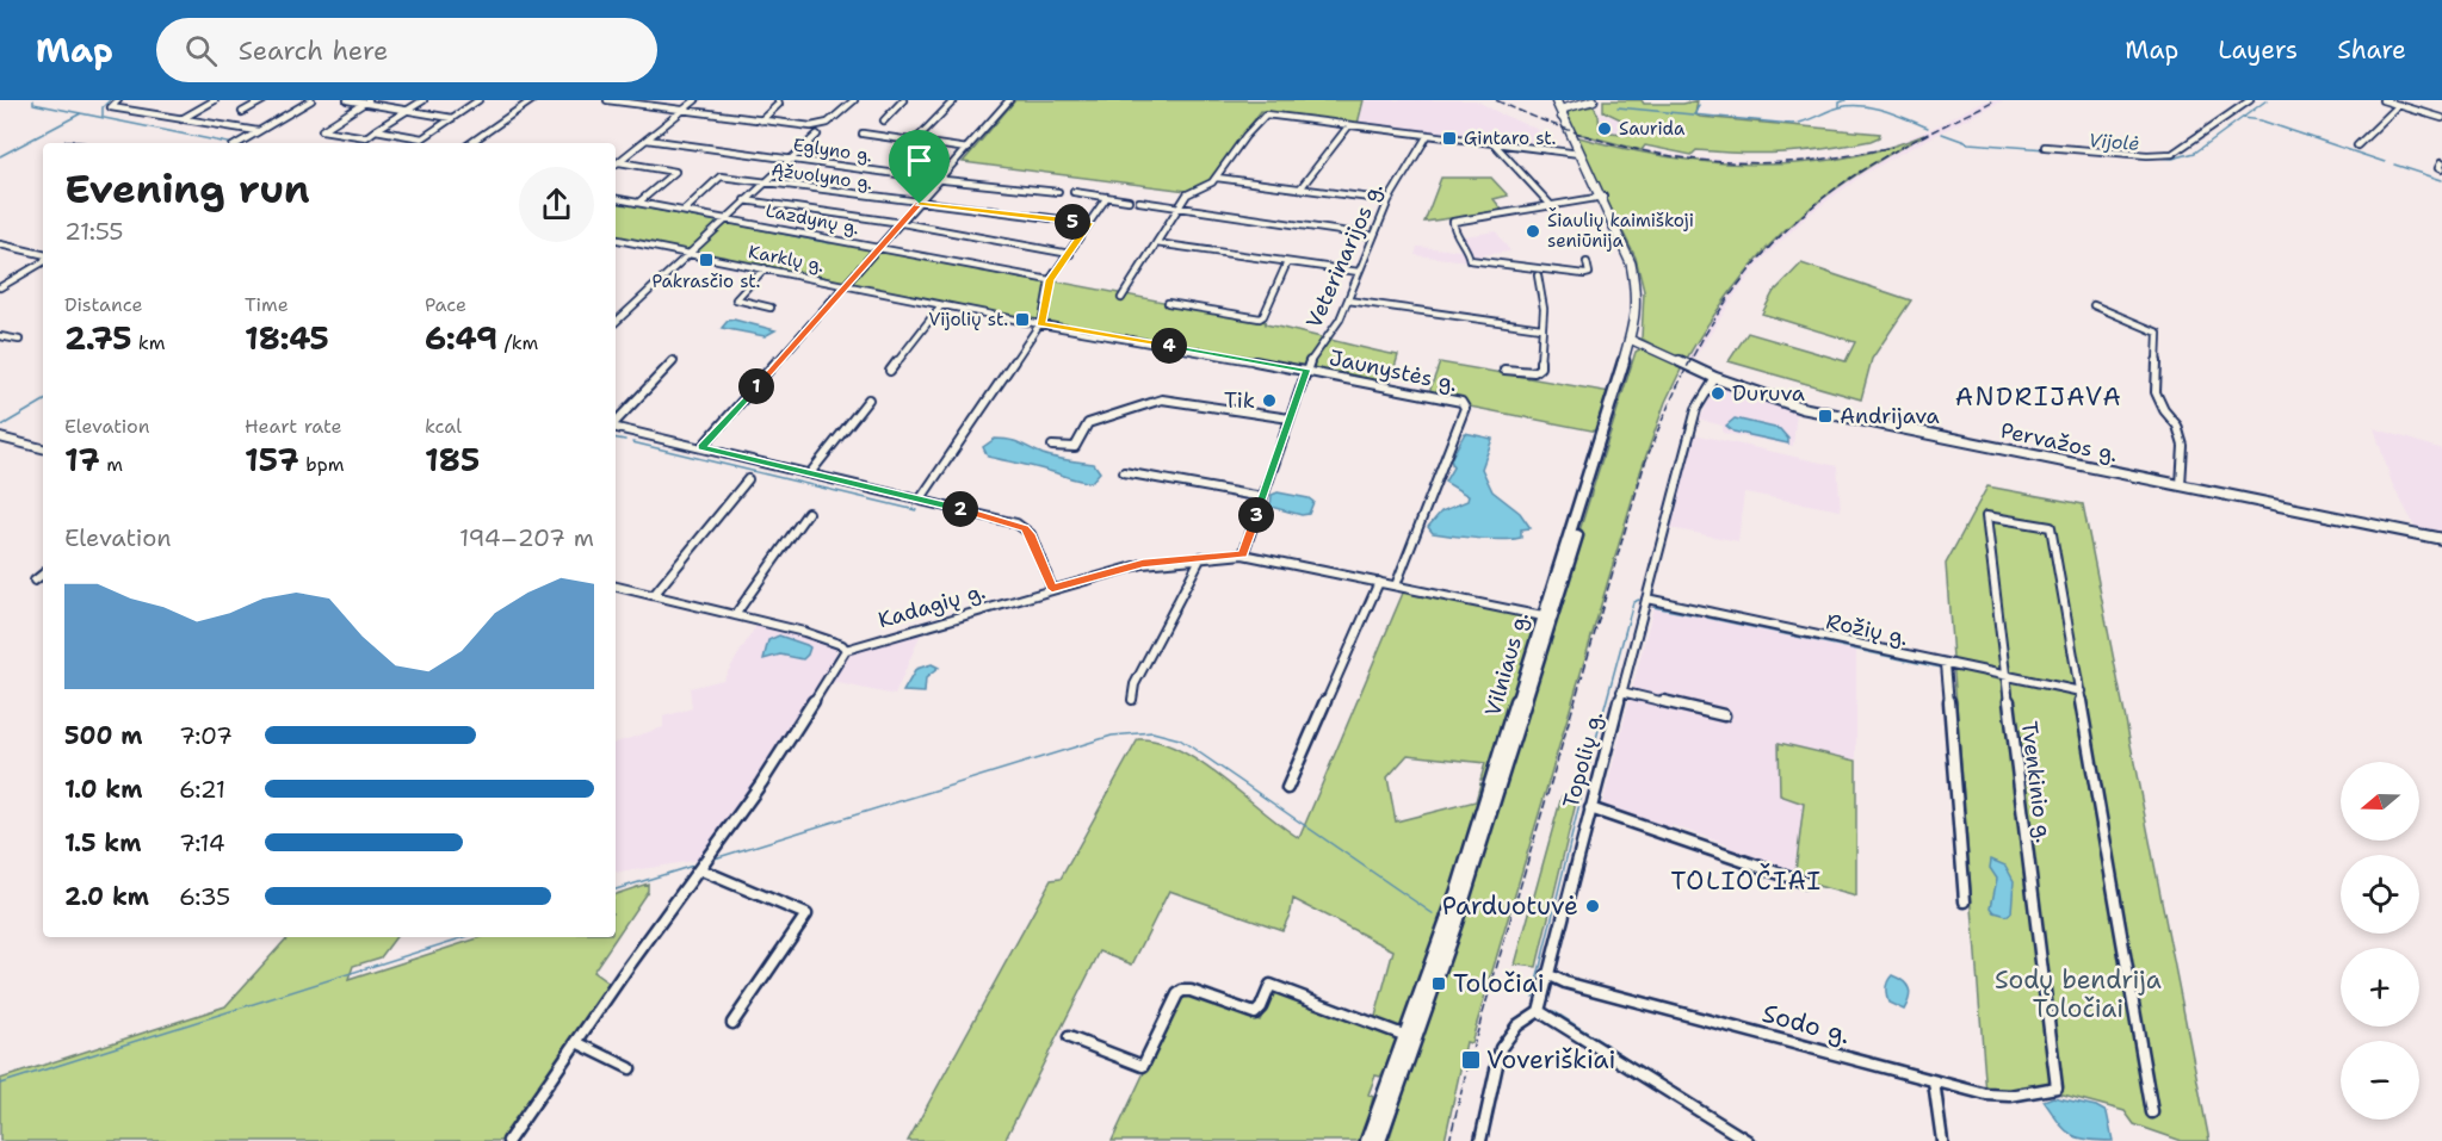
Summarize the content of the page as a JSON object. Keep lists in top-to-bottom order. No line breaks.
{"streets":{"highway":["Vilniaus g."],"main road":["Pervažos g."],"street":["Eglyno g.","Ąžuolyno g.","Lazdynų g.","Veterinarijos g.","Karklų g.","Jaunystės g.","Kadagių g.","Rožių g.","Topolių g.","Tvenkinio g.","Sodo g."]},"crossings":[["Ąžuolyno g.","Lazdynų g."],["Veterinarijos g.","Jaunystės g."],["Veterinarijos g.","Kadagių g."],["Karklų g.","Jaunystės g."],["Jaunystės g.","Kadagių g."],["Pervažos g.","Vilniaus g."],["Pervažos g.","Topolių g."],["Kadagių g.","Vilniaus g."],["Rožių g.","Topolių g."],["Rožių g.","Tvenkinio g."],["Topolių g.","Sodo g."],["Tvenkinio g.","Sodo g."]],"districts":["ANDRIJAVA","TOLIOČIAI"],"water":["Vijolė"],"parks":["Sodų bendrija Toločiai"],"places":{"other":["Saurida","Šiaulių kaimiškoji seniūnija","Duruva","Tik","Parduotuvė"],"transit":["Gintaro st.","Pakrasčio st.","Vijolių st.","Andrijava","Toločiai","Voveriškiai"]},"north":"left","page":{"header":"Map","search":"Search here","nav":["Map","Layers","Share"],"heading":["Evening run","21:55"],"pins":["5","4","1","2","3"],"stats":[["Distance","2.75 km"],["Time","18:45"],["Pace","6:49 /km"],["Elevation","17 m"],["Heart rate","157 bpm"],["kcal","185"]],"chart":["Elevation","194–207 m"],"list":[{"name":"500 m","note":"7:07"},{"name":"1.0 km","note":"6:21"},{"name":"1.5 km","note":"7:14"},{"name":"2.0 km","note":"6:35"}],"map_buttons":["+","−"]}}
